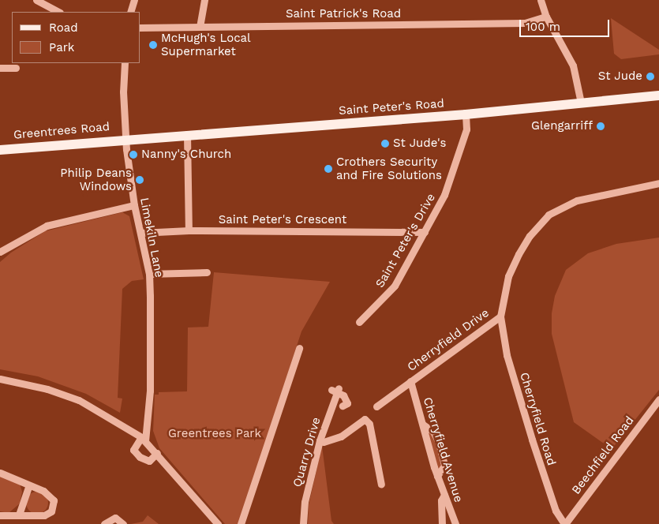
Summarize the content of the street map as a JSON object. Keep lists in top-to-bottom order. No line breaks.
{"streets":{"main road":["Saint Peter's Road","Greentrees Road"],"street":["Saint Patrick's Road","Saint Peter's Crescent","Limekiln Lane","Saint Peter's Drive","Cherryfield Drive","Cherryfield Road","Cherryfield Avenue","Quarry Drive","Beechfield Road"]},"crossings":[["Saint Peter's Road","Greentrees Road"],["Saint Peter's Road","Limekiln Lane"],["Saint Peter's Road","Saint Peter's Drive"],["Greentrees Road","Limekiln Lane"],["Saint Peter's Crescent","Limekiln Lane"],["Saint Peter's Crescent","Saint Peter's Drive"],["Cherryfield Drive","Cherryfield Road"],["Cherryfield Drive","Cherryfield Avenue"],["Cherryfield Road","Beechfield Road"]],"parks":["Greentrees Park"],"places":["McHugh's Local Supermarket","St Jude","Glengarriff","St Jude's","Nanny's Church","Crothers Security and Fire Solutions","Philip Deans Windows"],"legend":["Road","Park"],"scale_bar":"100 m"}
